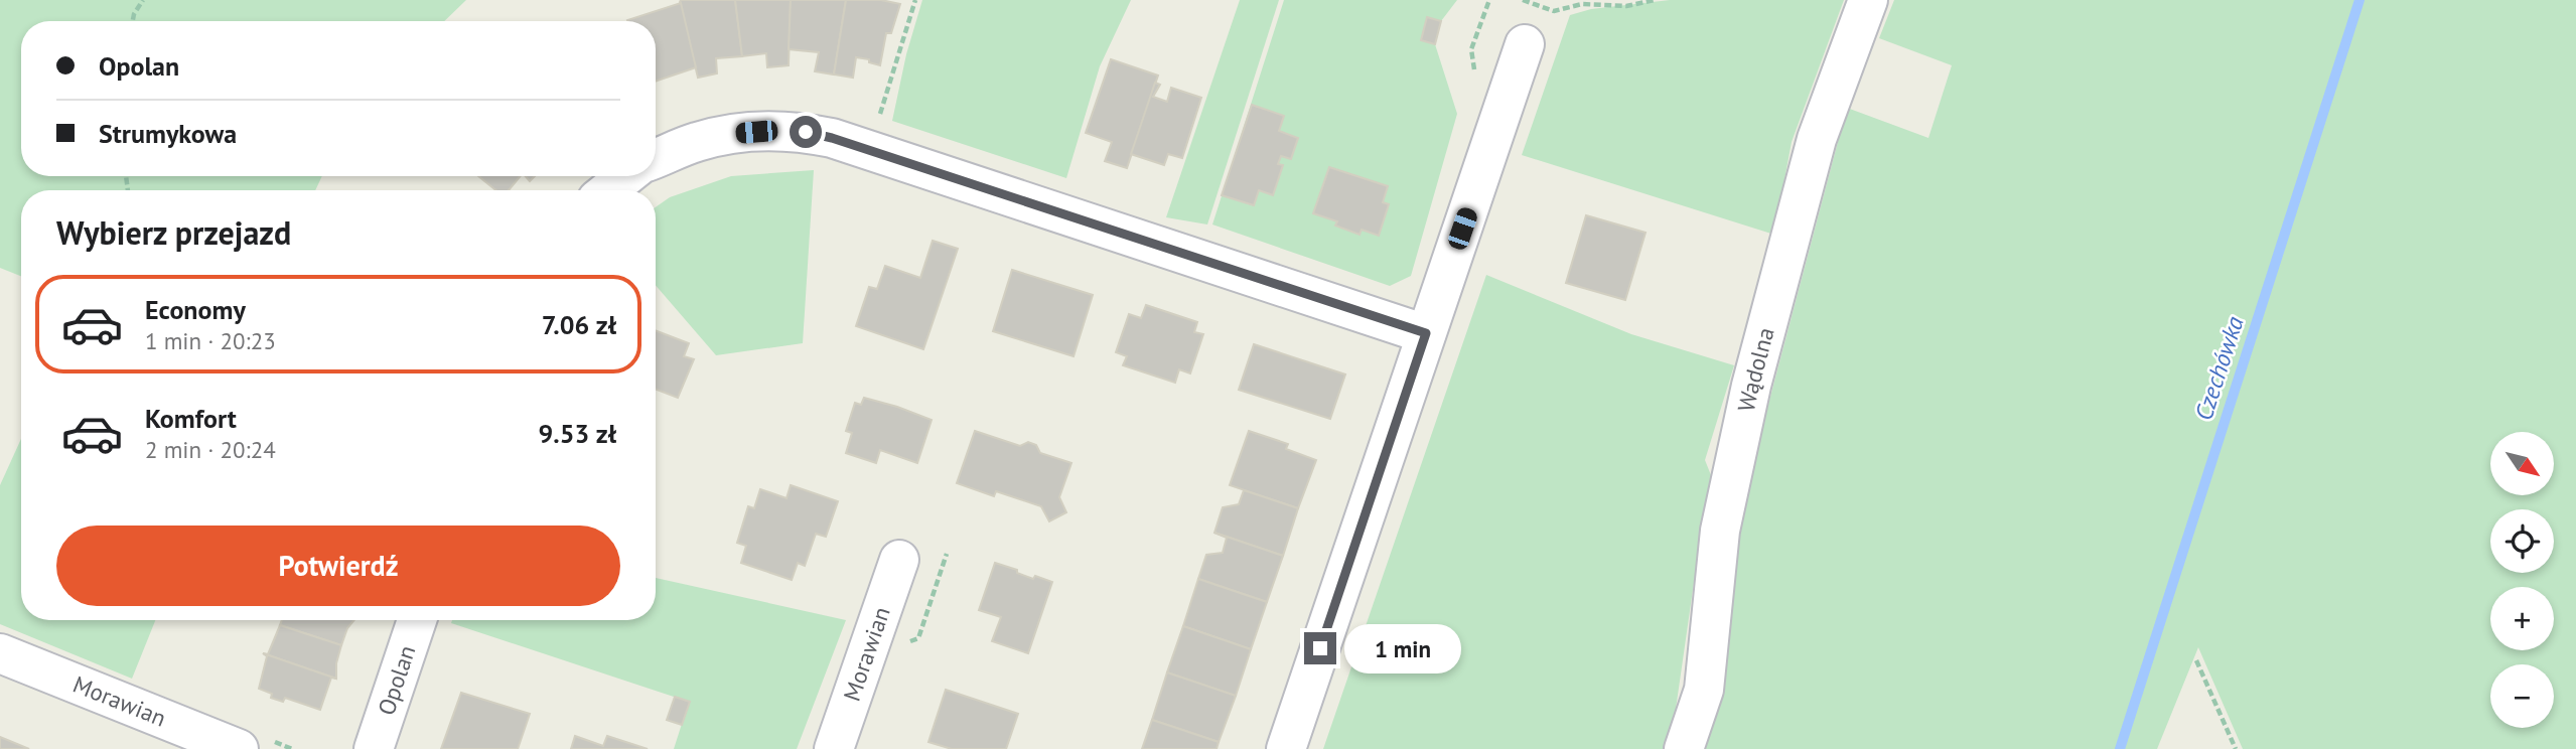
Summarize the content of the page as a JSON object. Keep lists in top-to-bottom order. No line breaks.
{"streets":{"street":["Wądolna","Morawian","Opolan"]},"water":["Czechówka"],"north":"bottom right","page":{"banner":["Opolan","Strumykowa"],"heading":"Wybierz przejazd","list":[{"name":"Economy","note":"1 min · 20:23","value":"7.06 zł"},{"name":"Komfort","note":"2 min · 20:24","value":"9.53 zł"}],"map_buttons":["+","−"],"buttons":"Potwierdź","bubble":"1 min"}}
